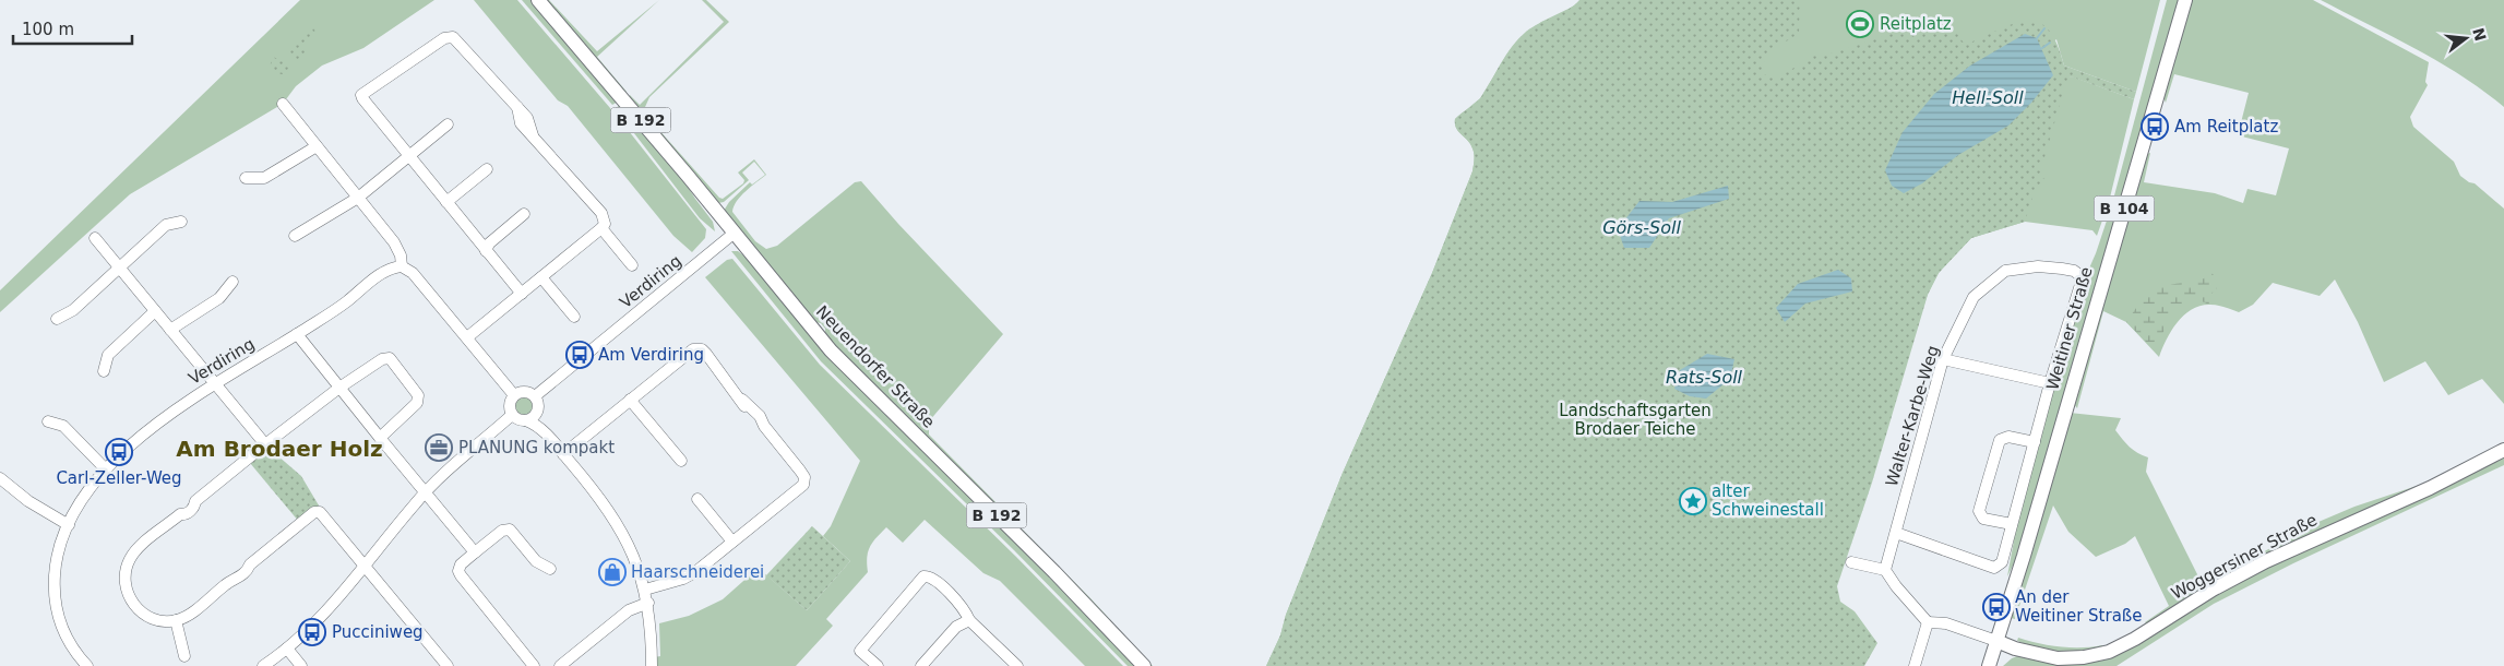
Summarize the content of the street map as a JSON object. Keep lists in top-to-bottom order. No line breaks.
{"streets":{"main road":["B 192","B 104","Weitiner Straße","Neuendorfer Straße","Woggersiner Straße"],"street":["Verdiring","Walter-Karbe-Weg"]},"crossings":[["Verdiring","Neuendorfer Straße"],["Weitiner Straße","Woggersiner Straße"]],"districts":["Am Brodaer Holz"],"water":["Hell-Soll","Görs-Soll","Rats-Soll"],"parks":["Landschaftsgarten Brodaer Teiche"],"places":{"sports":["Reitplatz"],"bus stop":["Am Reitplatz","Am Verdiring","Carl-Zeller-Weg","An der Weitiner Straße","Pucciniweg"],"office":["PLANUNG kompakt"],"place":["alter Schweinestall"],"shop":["Haarschneiderei"]},"scale_bar":"100 m","north":"right"}
